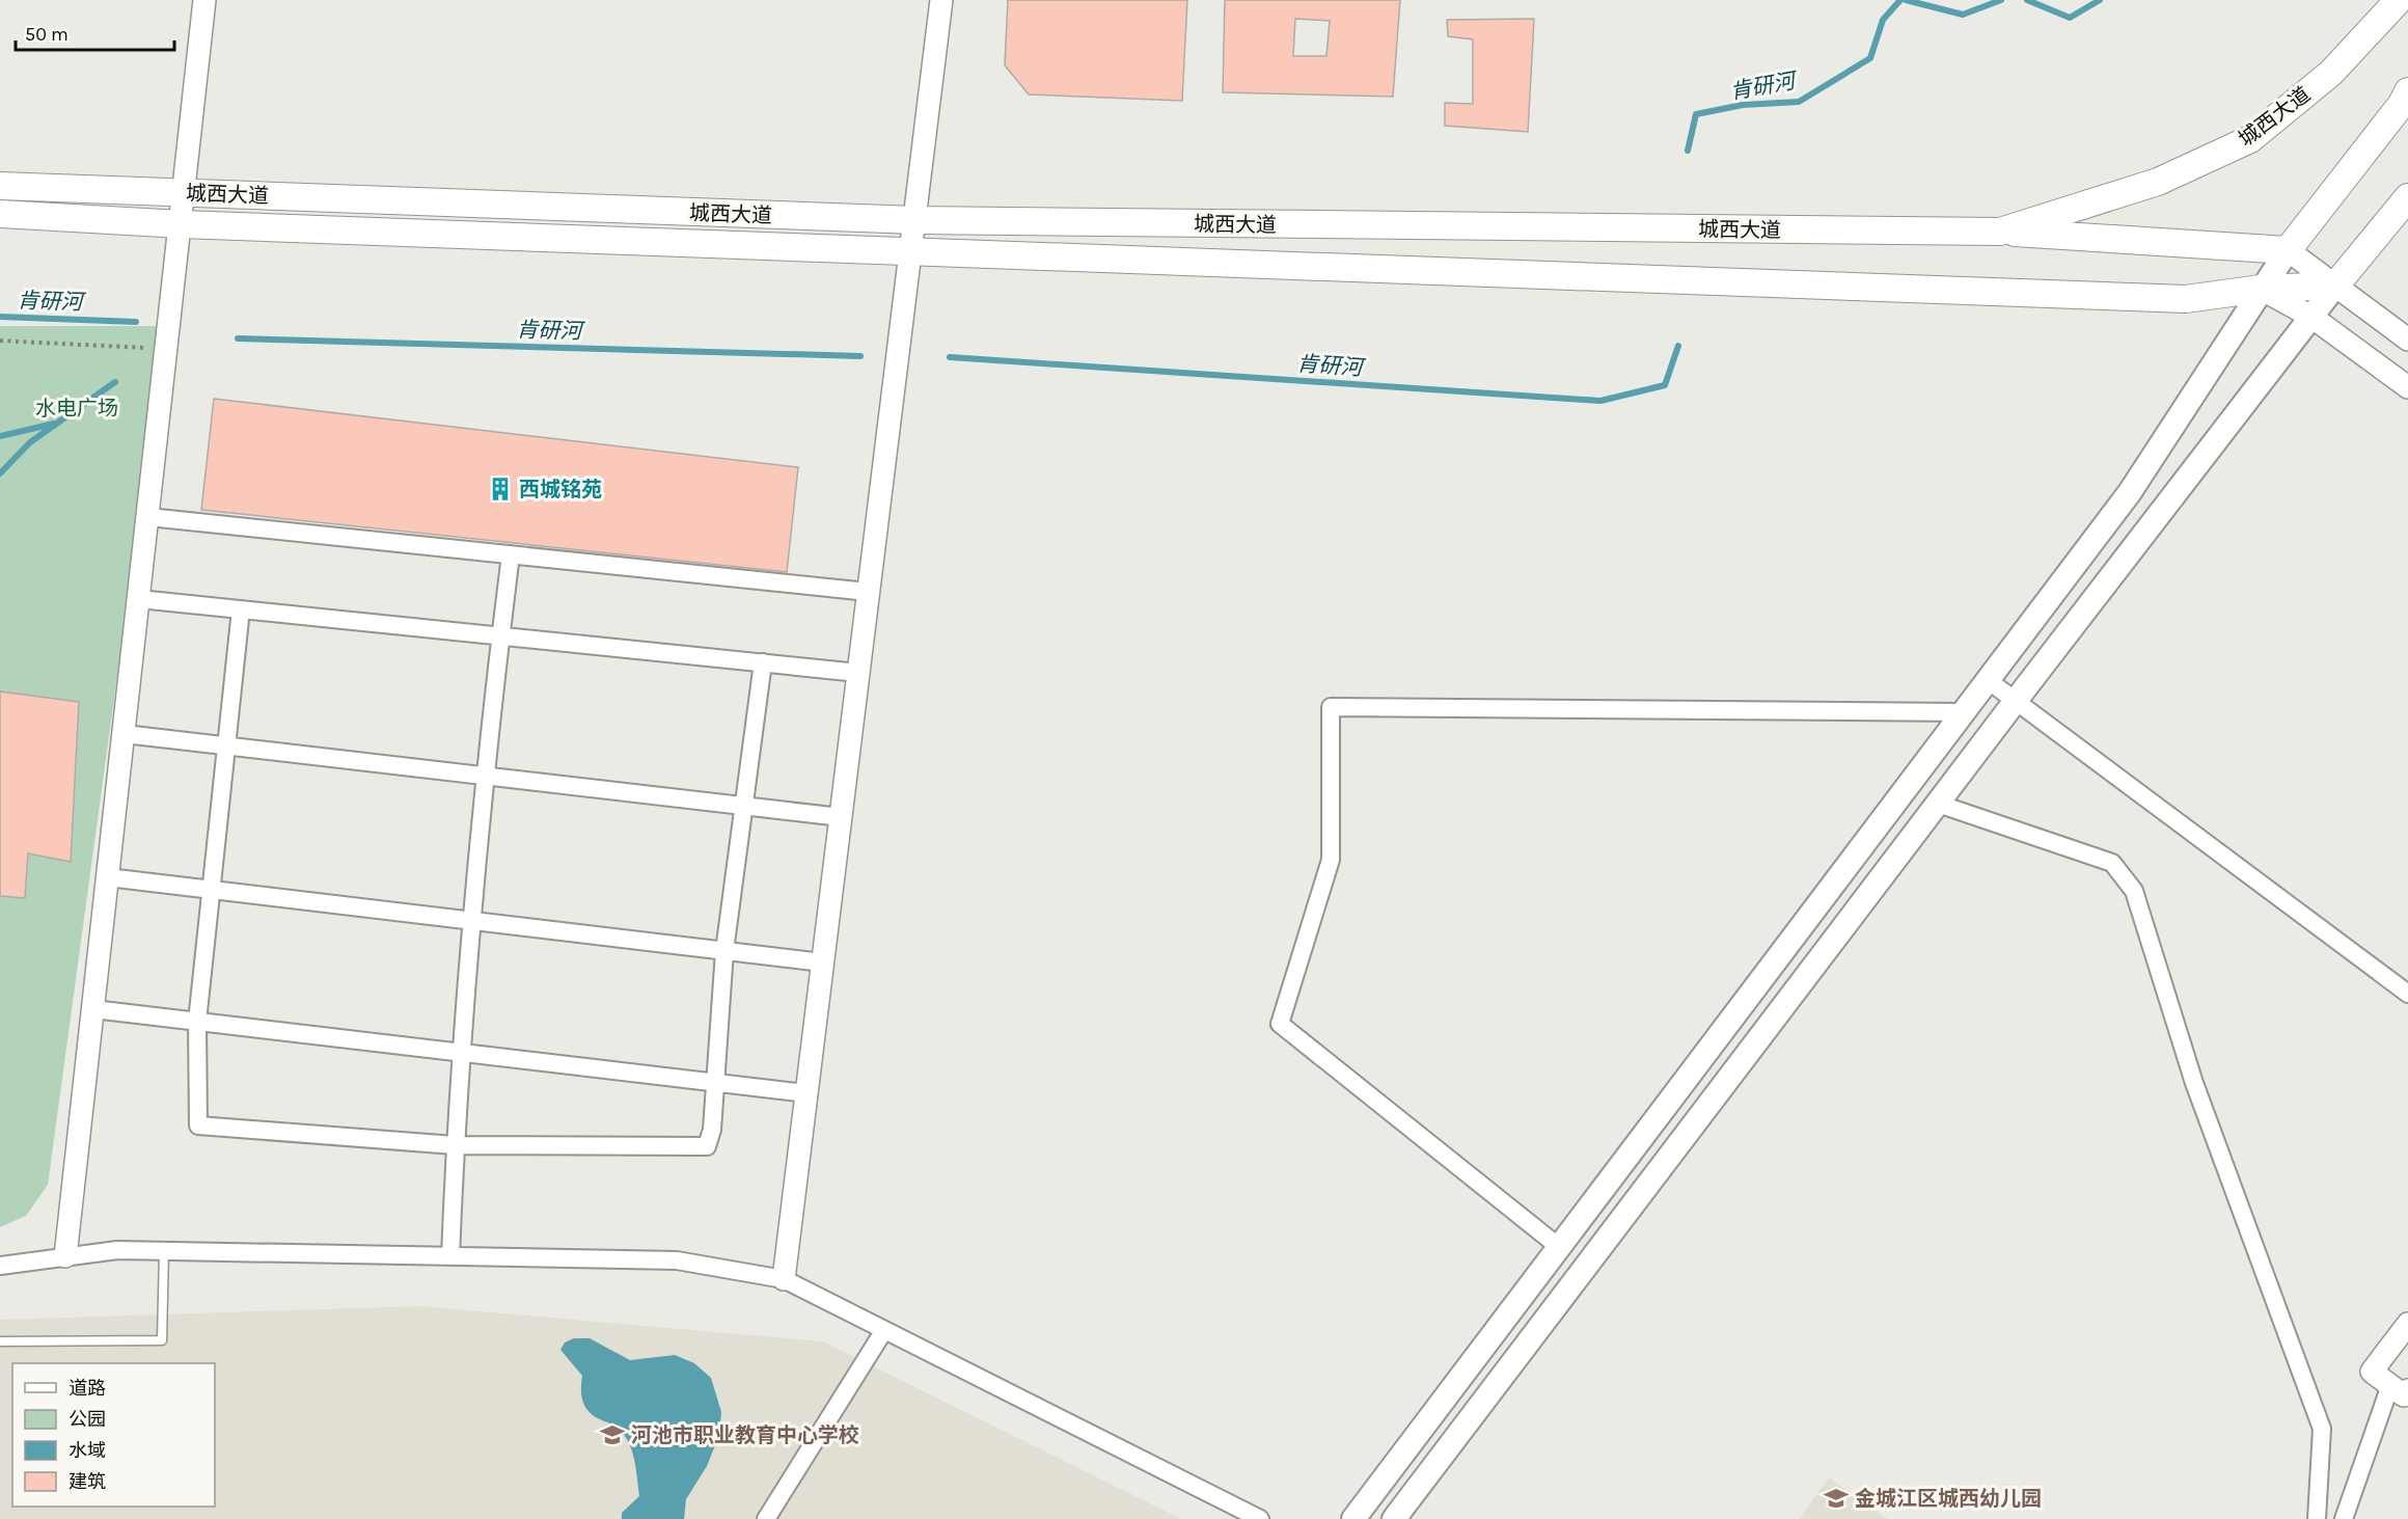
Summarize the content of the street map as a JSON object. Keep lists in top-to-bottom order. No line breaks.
{"streets":{"main road":["城西大道"]},"water":["肯研河"],"parks":["水电广场"],"places":{"building":["西城铭苑"],"school or university":["河池市职业教育中心学校","金城江区城西幼儿园"]},"legend":["道路","公园","水域","建筑"],"scale_bar":"50 m"}
